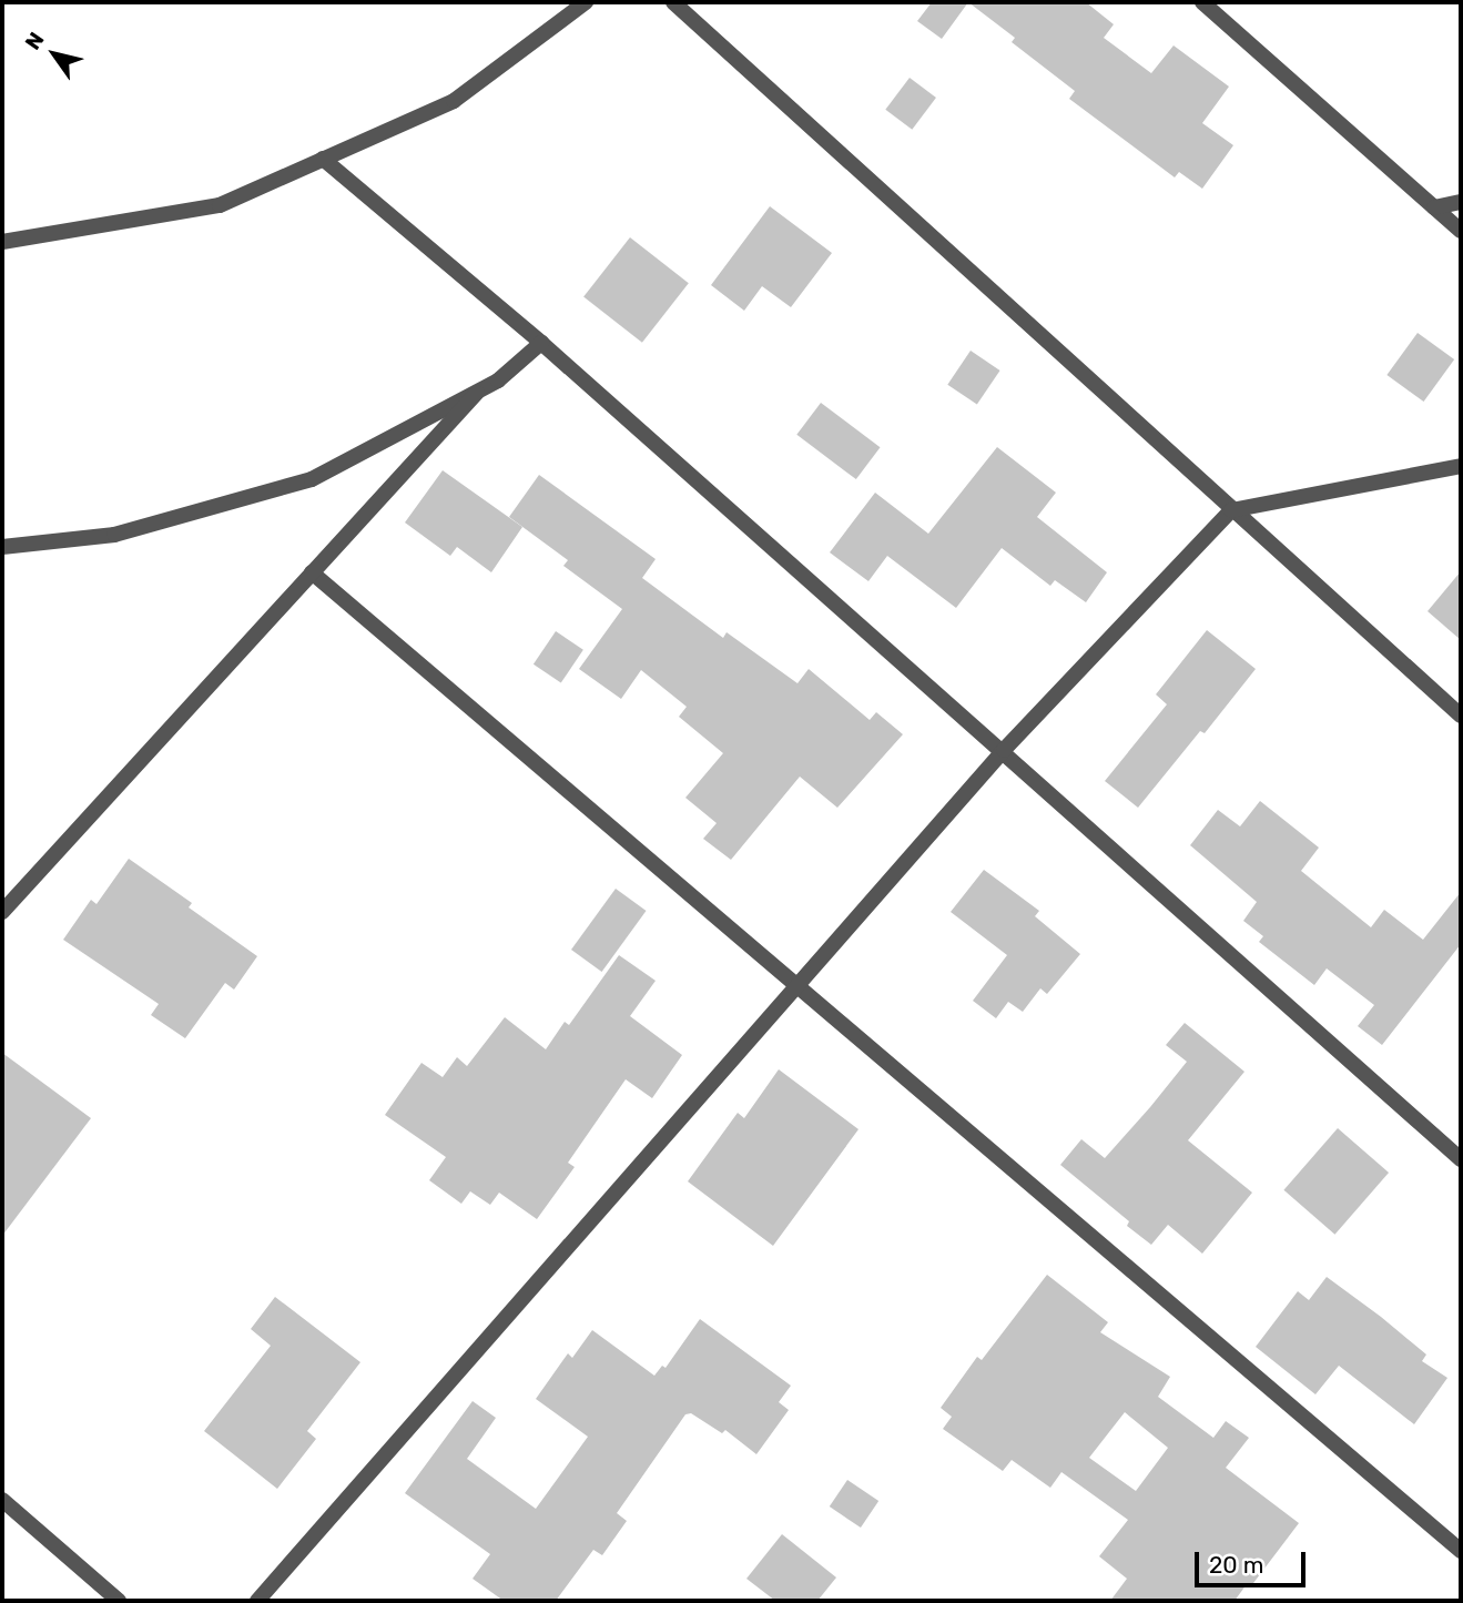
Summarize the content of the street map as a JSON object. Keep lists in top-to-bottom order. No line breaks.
{"scale_bar":"20 m","north":"top left"}
